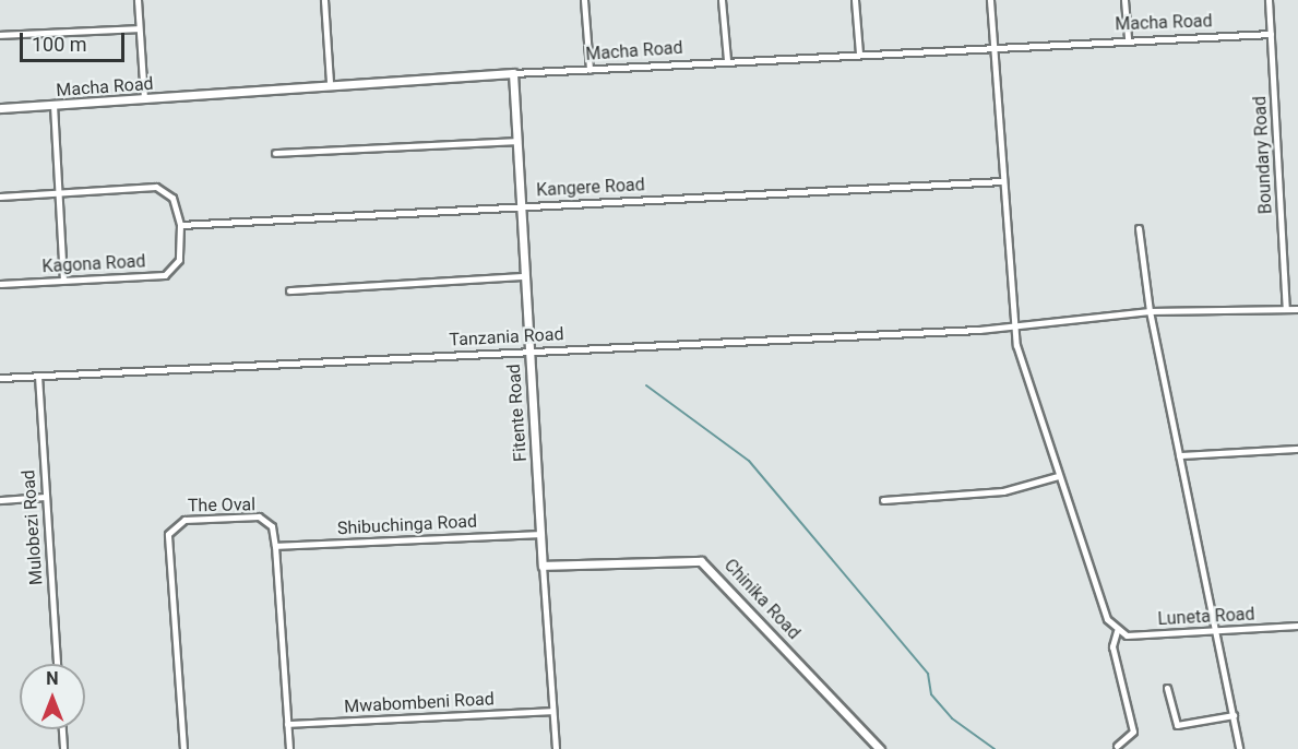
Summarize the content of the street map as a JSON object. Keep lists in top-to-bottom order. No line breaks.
{"streets":{"main road":["Macha Road","Fitente Road","Chinika Road"],"street":["Boundary Road","Kangere Road","Kagona Road","Tanzania Road","The Oval","Shibuchinga Road","Mulobezi Road","Luneta Road","Mwabombeni Road"]},"crossings":[["Macha Road","Boundary Road"],["Macha Road","Fitente Road"],["Boundary Road","Tanzania Road"],["Kangere Road","Kagona Road"],["Kangere Road","Fitente Road"],["Tanzania Road","Fitente Road"],["Tanzania Road","Mulobezi Road"],["Fitente Road","Shibuchinga Road"],["Fitente Road","Chinika Road"],["Fitente Road","Mwabombeni Road"],["The Oval","Shibuchinga Road"],["The Oval","Mwabombeni Road"]],"scale_bar":"100 m","north":"top"}
